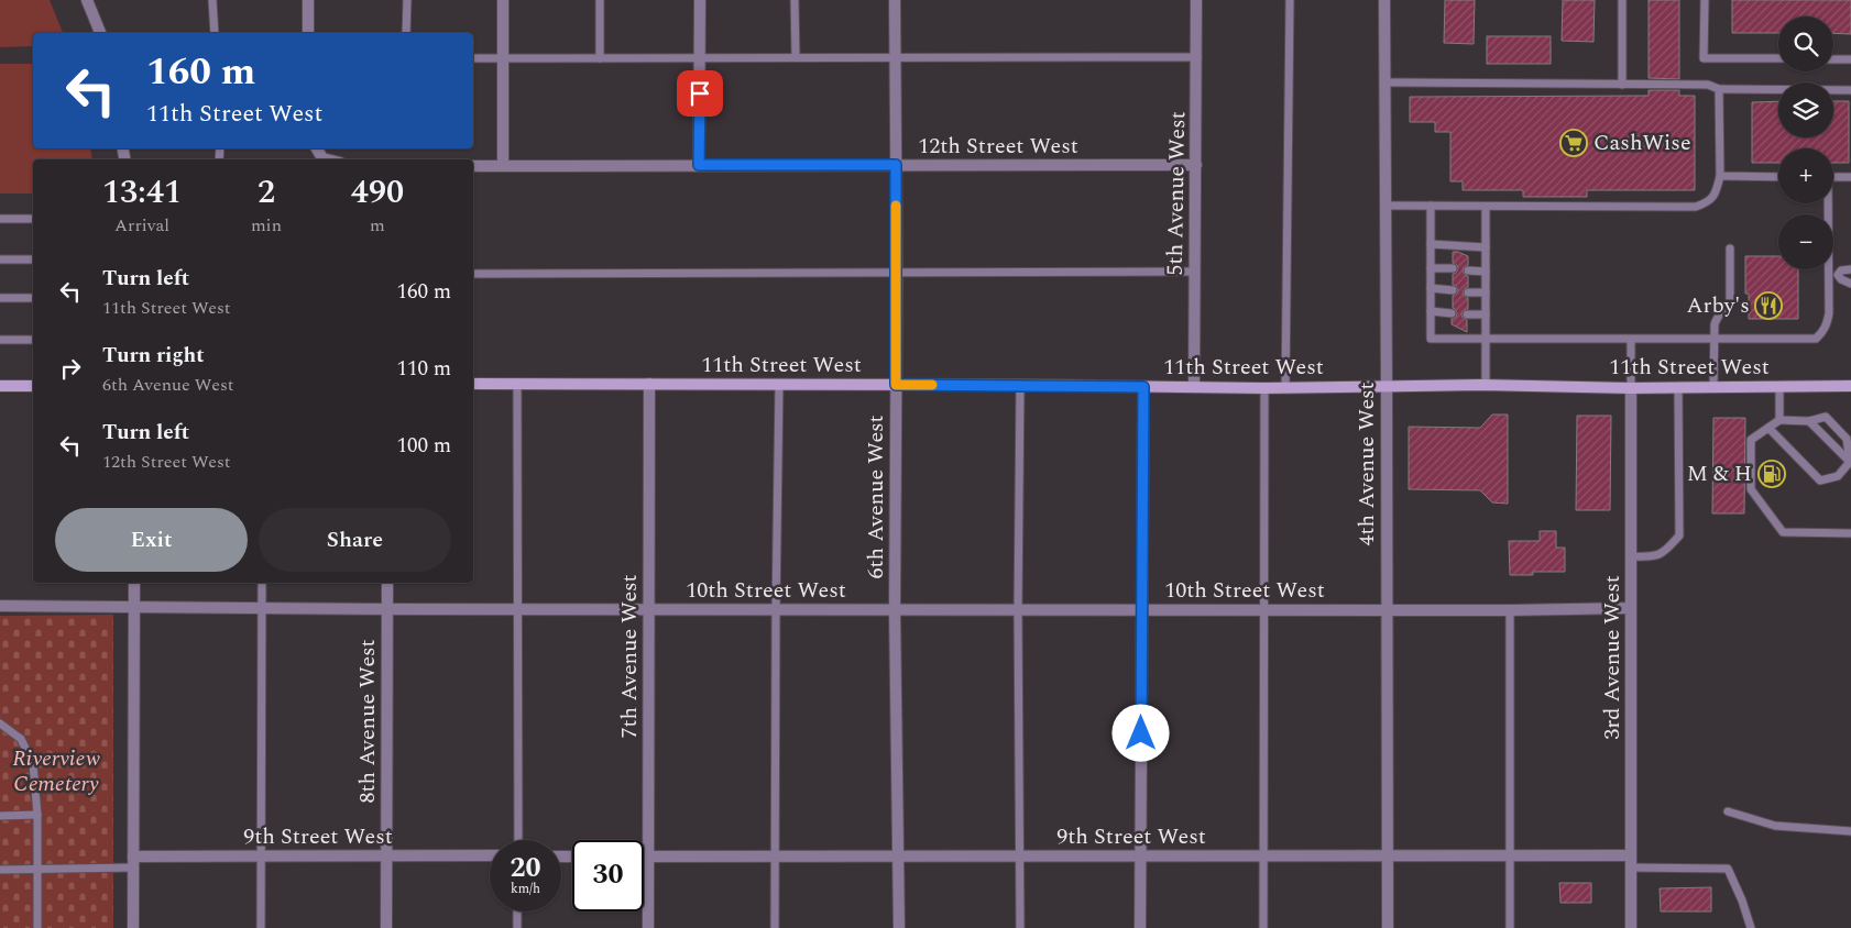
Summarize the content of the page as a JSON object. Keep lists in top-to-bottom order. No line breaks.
{"streets":{"main road":["11th Street West"],"street":["12th Street West","5th Avenue West","4th Avenue West","6th Avenue West","10th Street West","7th Avenue West","3rd Avenue West","8th Avenue West","9th Street West"]},"crossings":[["12th Street West","5th Avenue West"],["12th Street West","6th Avenue West"],["5th Avenue West","11th Street West"],["11th Street West","4th Avenue West"],["11th Street West","6th Avenue West"],["11th Street West","7th Avenue West"],["11th Street West","3rd Avenue West"],["4th Avenue West","10th Street West"],["4th Avenue West","9th Street West"],["6th Avenue West","10th Street West"],["6th Avenue West","9th Street West"],["10th Street West","7th Avenue West"],["10th Street West","3rd Avenue West"],["10th Street West","8th Avenue West"],["7th Avenue West","9th Street West"],["3rd Avenue West","9th Street West"],["8th Avenue West","9th Street West"]],"parks":["Riverview Cemetery"],"places":{"supermarket":["CashWise"],"restaurant":["Arby's"],"fuel station":["M & H"]},"page":{"map_buttons":["+","−"],"turn":["160 m","11th Street West"],"eta":["13:41","Arrival","2","min","490","m"],"list":[{"name":"Turn left","note":"11th Street West","value":"160 m"},{"name":"Turn right","note":"6th Avenue West","value":"110 m"},{"name":"Turn left","note":"12th Street West","value":"100 m"}],"buttons":["Exit","Share"],"speed":"20 km/h","limit":"30"}}
